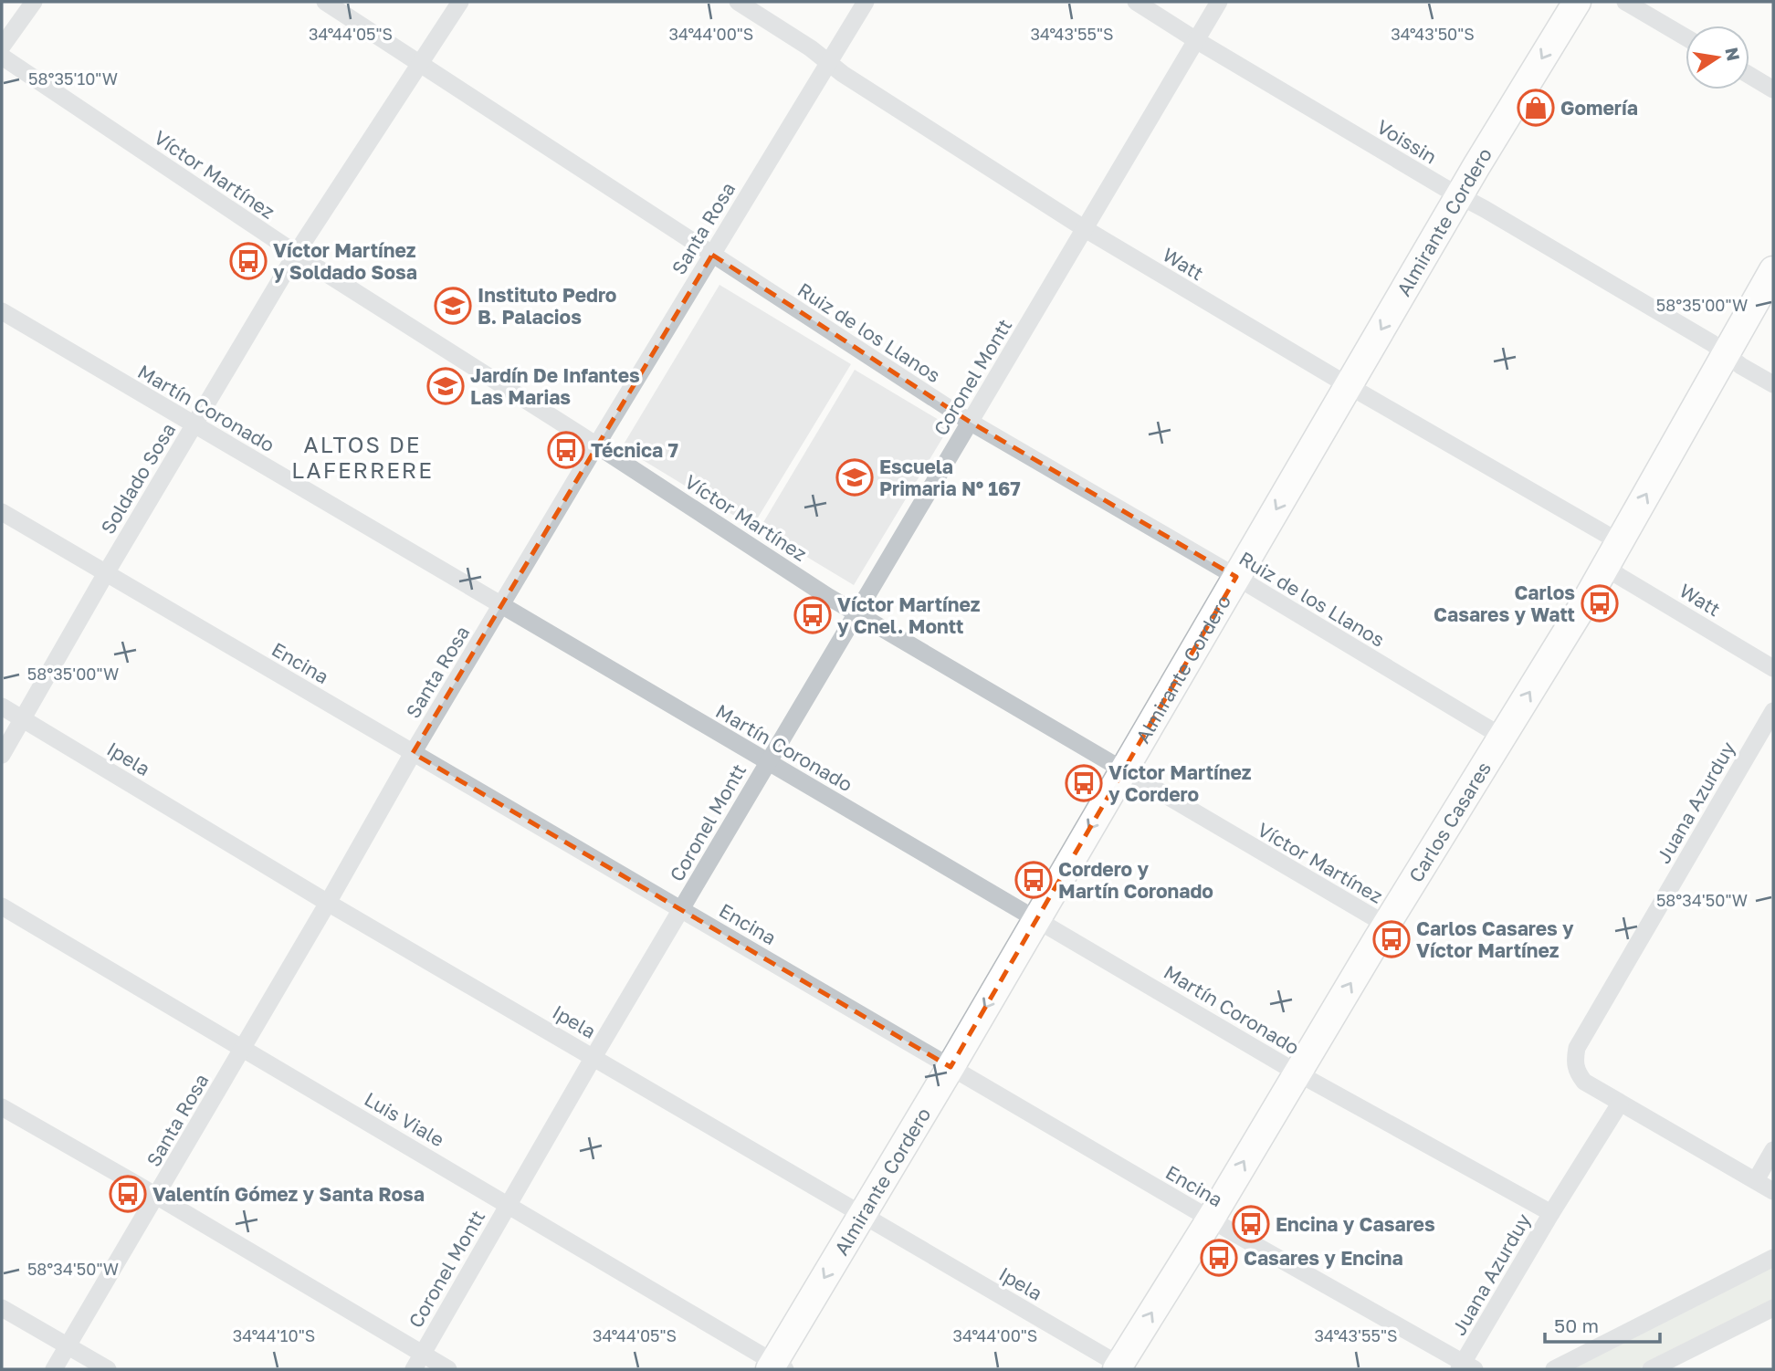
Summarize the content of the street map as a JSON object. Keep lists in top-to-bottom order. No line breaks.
{"streets":{"main road":["Almirante Cordero","Carlos Casares"],"street":["Voissin","Víctor Martínez","Santa Rosa","Watt","Ruiz de los Llanos","Coronel Montt","Martín Coronado","Soldado Sosa","Encina","Ipela","Juana Azurduy","Luis Viale"]},"crossings":[["Voissin","Almirante Cordero"],["Voissin","Coronel Montt"],["Voissin","Carlos Casares"],["Víctor Martínez","Almirante Cordero"],["Víctor Martínez","Santa Rosa"],["Víctor Martínez","Coronel Montt"],["Víctor Martínez","Soldado Sosa"],["Víctor Martínez","Carlos Casares"],["Almirante Cordero","Watt"],["Almirante Cordero","Ruiz de los Llanos"],["Almirante Cordero","Martín Coronado"],["Almirante Cordero","Encina"],["Almirante Cordero","Ipela"],["Almirante Cordero","Luis Viale"],["Santa Rosa","Watt"],["Santa Rosa","Ruiz de los Llanos"],["Santa Rosa","Martín Coronado"],["Santa Rosa","Encina"],["Santa Rosa","Ipela"],["Santa Rosa","Luis Viale"],["Watt","Coronel Montt"],["Watt","Carlos Casares"],["Ruiz de los Llanos","Coronel Montt"],["Ruiz de los Llanos","Soldado Sosa"],["Ruiz de los Llanos","Carlos Casares"],["Coronel Montt","Martín Coronado"],["Coronel Montt","Encina"],["Coronel Montt","Ipela"],["Coronel Montt","Luis Viale"],["Martín Coronado","Soldado Sosa"],["Martín Coronado","Juana Azurduy"],["Martín Coronado","Carlos Casares"],["Soldado Sosa","Encina"],["Soldado Sosa","Ipela"],["Encina","Juana Azurduy"],["Encina","Carlos Casares"],["Ipela","Carlos Casares"]],"one_way":["Almirante Cordero","Carlos Casares"],"districts":["ALTOS DE LAFERRERE"],"places":{"shop":["Gomería"],"bus stop":["Víctor Martínez y Soldado Sosa","Técnica 7","Carlos Casares y Watt","Víctor Martínez y Cnel. Montt","Víctor Martínez y Cordero","Cordero y Martín Coronado","Carlos Casares y Víctor Martínez","Valentín Gómez y Santa Rosa","Encina y Casares","Casares y Encina"],"school or university":["Instituto Pedro B. Palacios","Jardín De Infantes Las Marias","Escuela Primaria Nº 167"]},"scale_bar":"50 m","north":"right","coordinates":["34°44'05\"S","34°44'00\"S","34°43'55\"S","34°43'50\"S","58°35'10\"W","58°35'00\"W","58°34'50\"W","34°44'10\"S"]}
